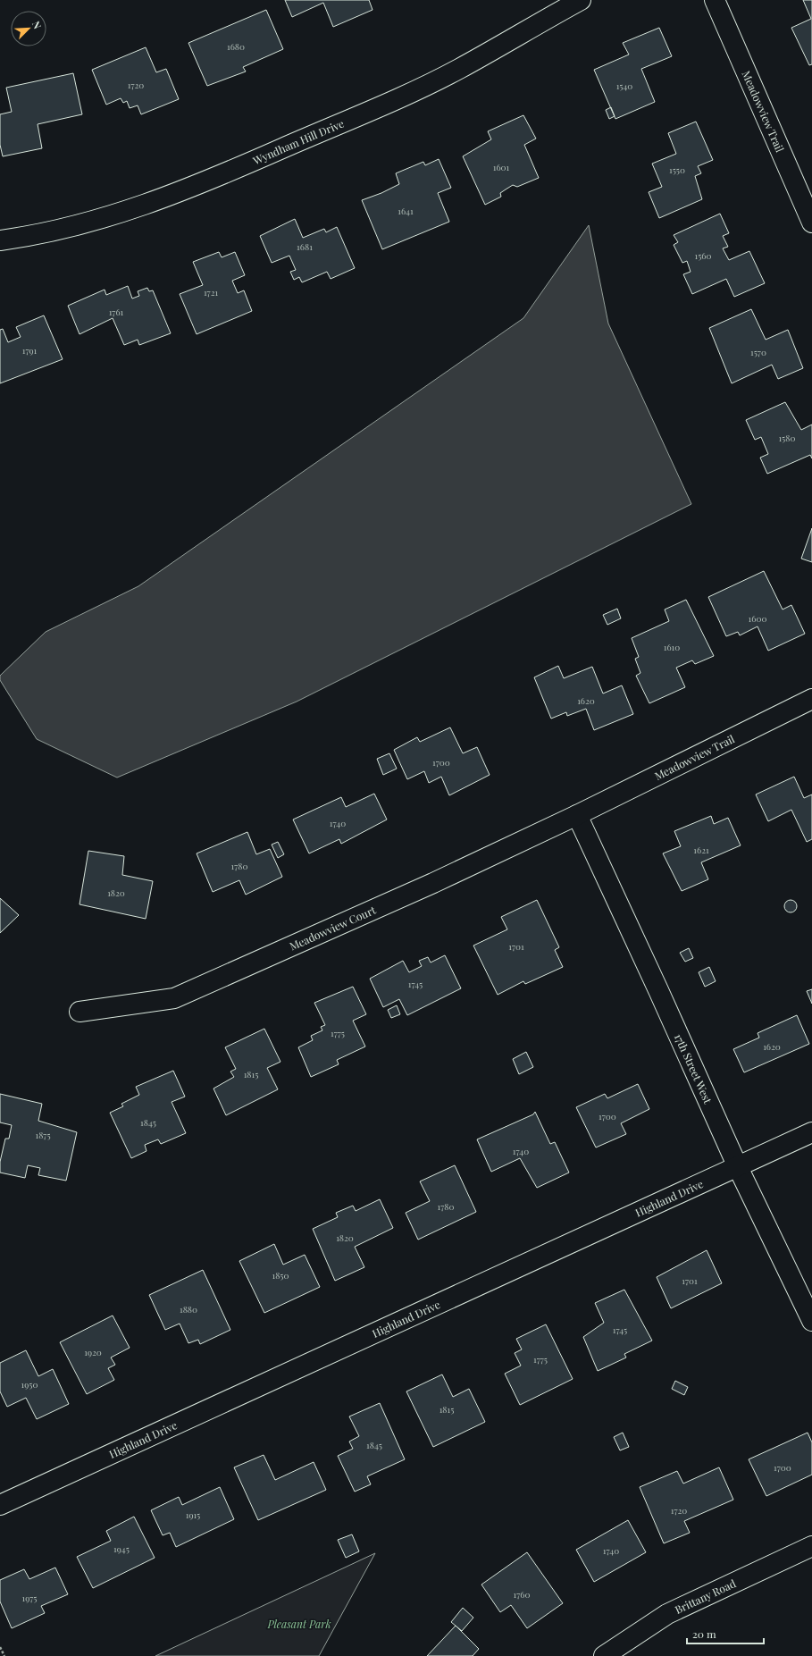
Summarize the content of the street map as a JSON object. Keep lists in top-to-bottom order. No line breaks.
{"streets":{"street":["Meadowview Trail","Wyndham Hill Drive","Meadowview Court","17th Street West","Highland Drive","Brittany Road"]},"crossings":[["Meadowview Trail","Meadowview Court"],["Meadowview Trail","17th Street West"],["Meadowview Court","17th Street West"],["17th Street West","Highland Drive"]],"parks":["Pleasant Park"],"house_numbers":["1680","1720","1540","1601","1550","1641","1681","1560","1721","1761","1791","1570","1580","1600","1610","1620","1700","1740","1621","1780","1820","1701","1745","1775","1620","1815","1700","1845","1875","1740","1780","1820","1850","1701","1880","1745","1920","1775","1950","1815","1845","1700","1720","1915","1945","1740","1760","1975"],"scale_bar":"20 m","north":"top right"}
